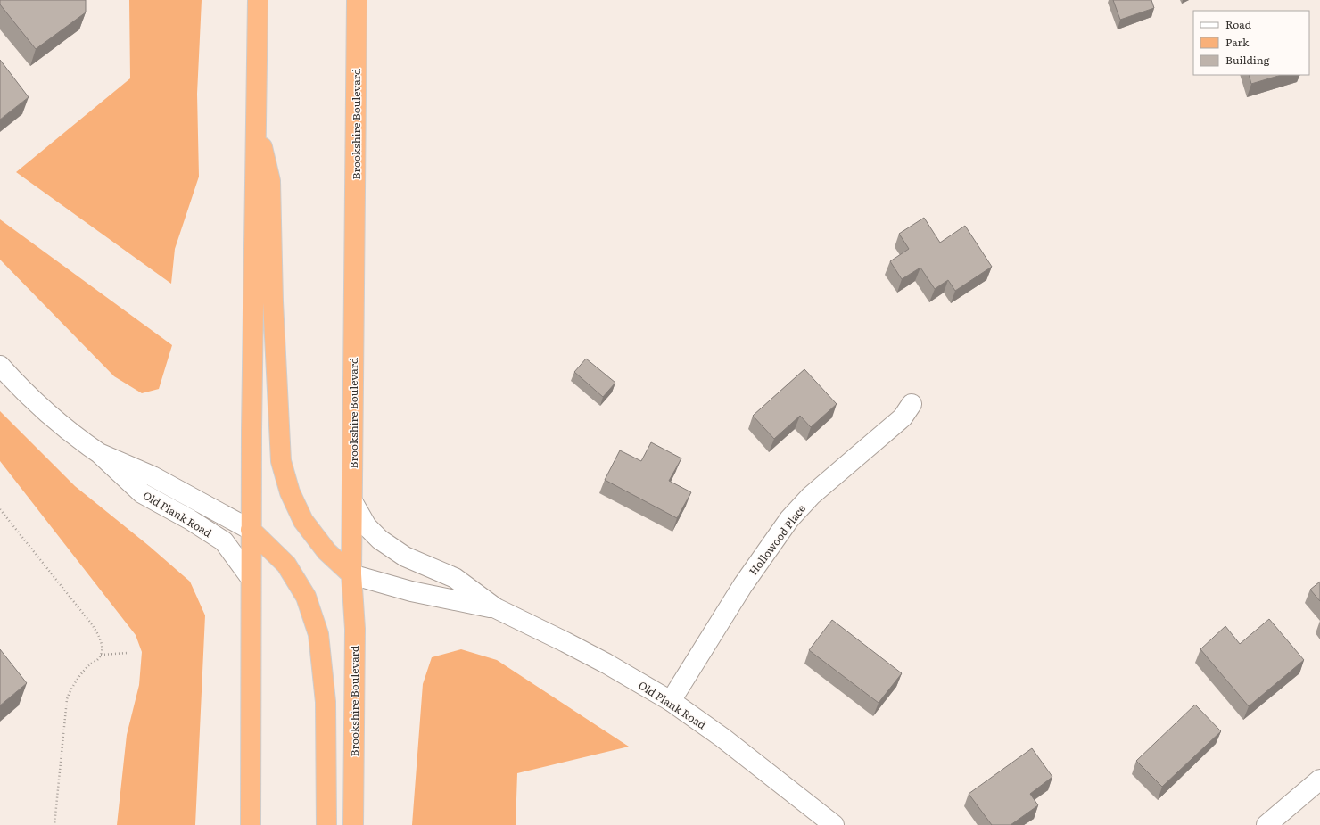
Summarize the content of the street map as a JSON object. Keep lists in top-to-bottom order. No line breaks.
{"streets":{"highway":["Brookshire Boulevard"],"street":["Old Plank Road","Hollowood Place"]},"crossings":[["Brookshire Boulevard","Old Plank Road"],["Old Plank Road","Hollowood Place"]],"legend":["Road","Park","Building"]}
